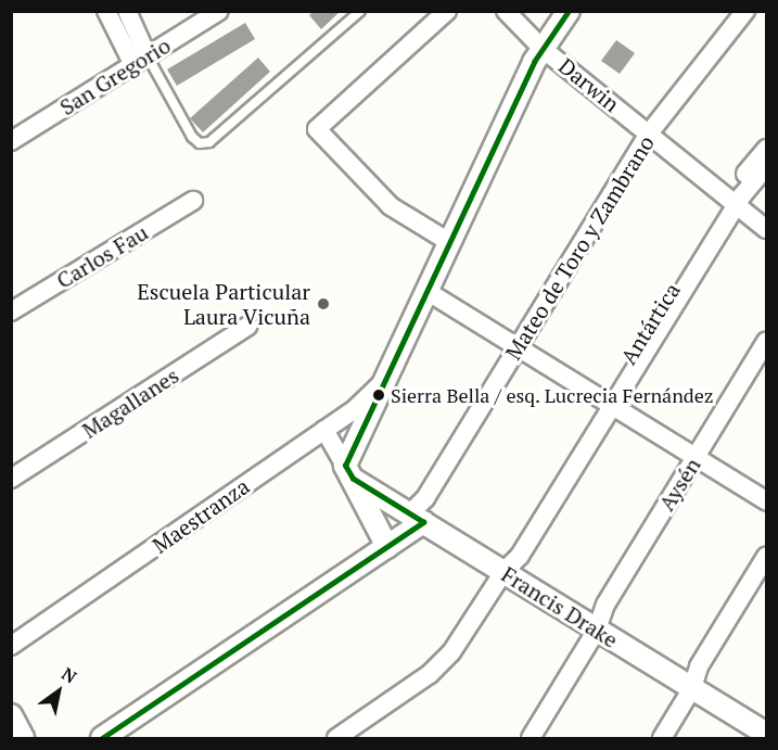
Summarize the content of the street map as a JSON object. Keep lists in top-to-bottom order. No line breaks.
{"streets":{"street":["San Gregorio","Darwin","Mateo de Toro y Zambrano","Carlos Fau","Antártica","Magallanes","Aysén","Maestranza","Francis Drake"]},"crossings":[["Darwin","Mateo de Toro y Zambrano"],["Darwin","Antártica"],["Mateo de Toro y Zambrano","Francis Drake"],["Antártica","Francis Drake"],["Aysén","Francis Drake"]],"places":["Escuela Particular Laura Vicuña","Sierra Bella / esq. Lucrecia Fernández"],"north":"top right"}
